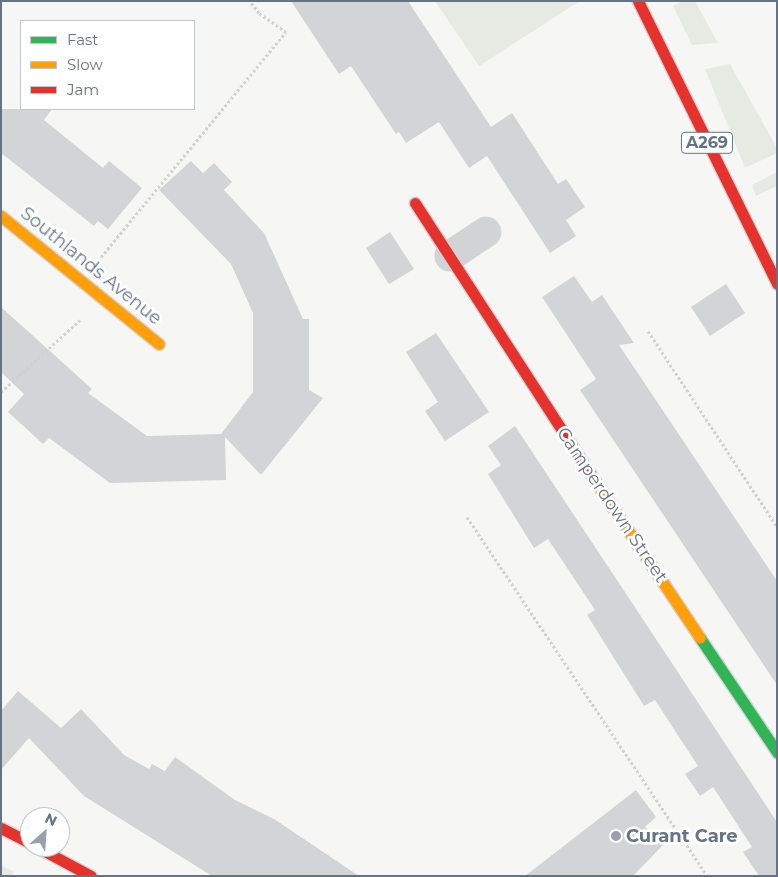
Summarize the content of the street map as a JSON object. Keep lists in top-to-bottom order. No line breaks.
{"streets":{"street":["A269","Southlands Avenue","Camperdown Street"]},"places":["Curant Care"],"legend":["Fast","Slow","Jam"],"north":"top right"}
